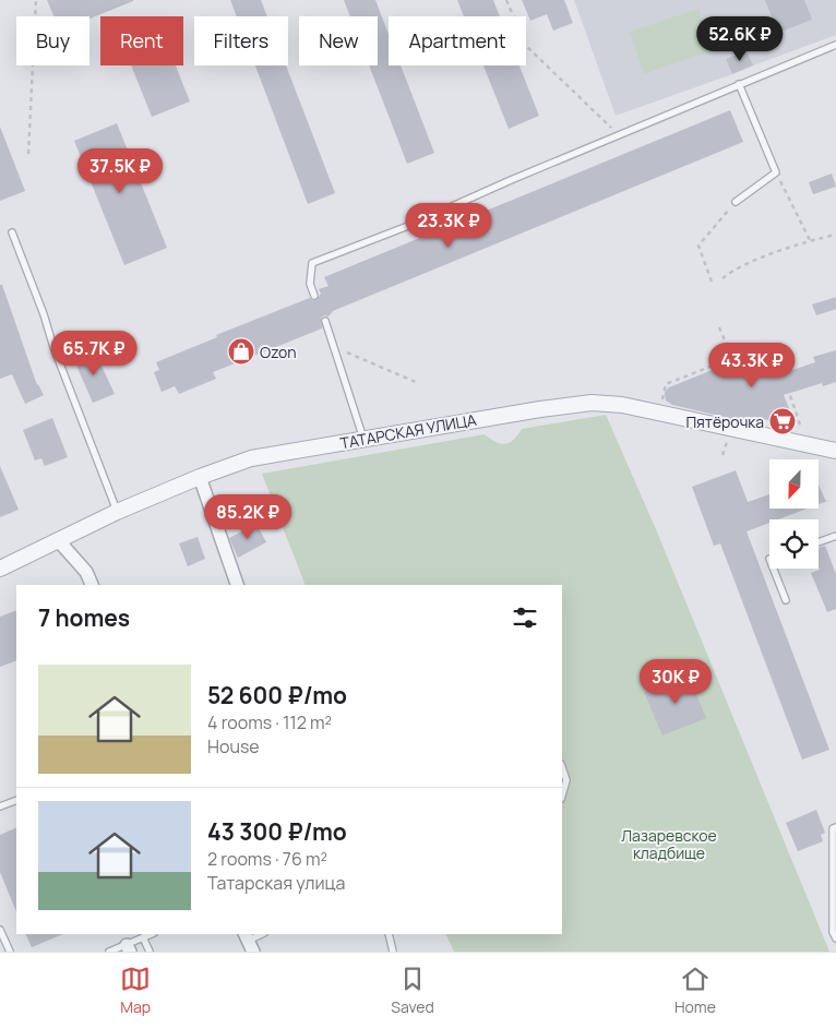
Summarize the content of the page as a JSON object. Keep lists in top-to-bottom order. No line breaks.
{"streets":{"street":["ТАТАРСКАЯ УЛИЦА"]},"parks":["Лазаревское кладбище"],"places":{"shop":["Ozon"],"supermarket":["Пятёрочка"]},"north":"bottom","page":{"price":["52.6K ₽","37.5K ₽","23.3K ₽","65.7K ₽","43.3K ₽","85.2K ₽","30K ₽"],"chip":["Buy","Rent","Filters","New","Apartment"],"heading":"7 homes","list":[{"name":"52 600 ₽/mo","note":"4 rooms · 112 m² · House"},{"name":"43 300 ₽/mo","note":"2 rooms · 76 m² · Татарская улица"}],"tabs":["Map","Saved","Home"]}}
